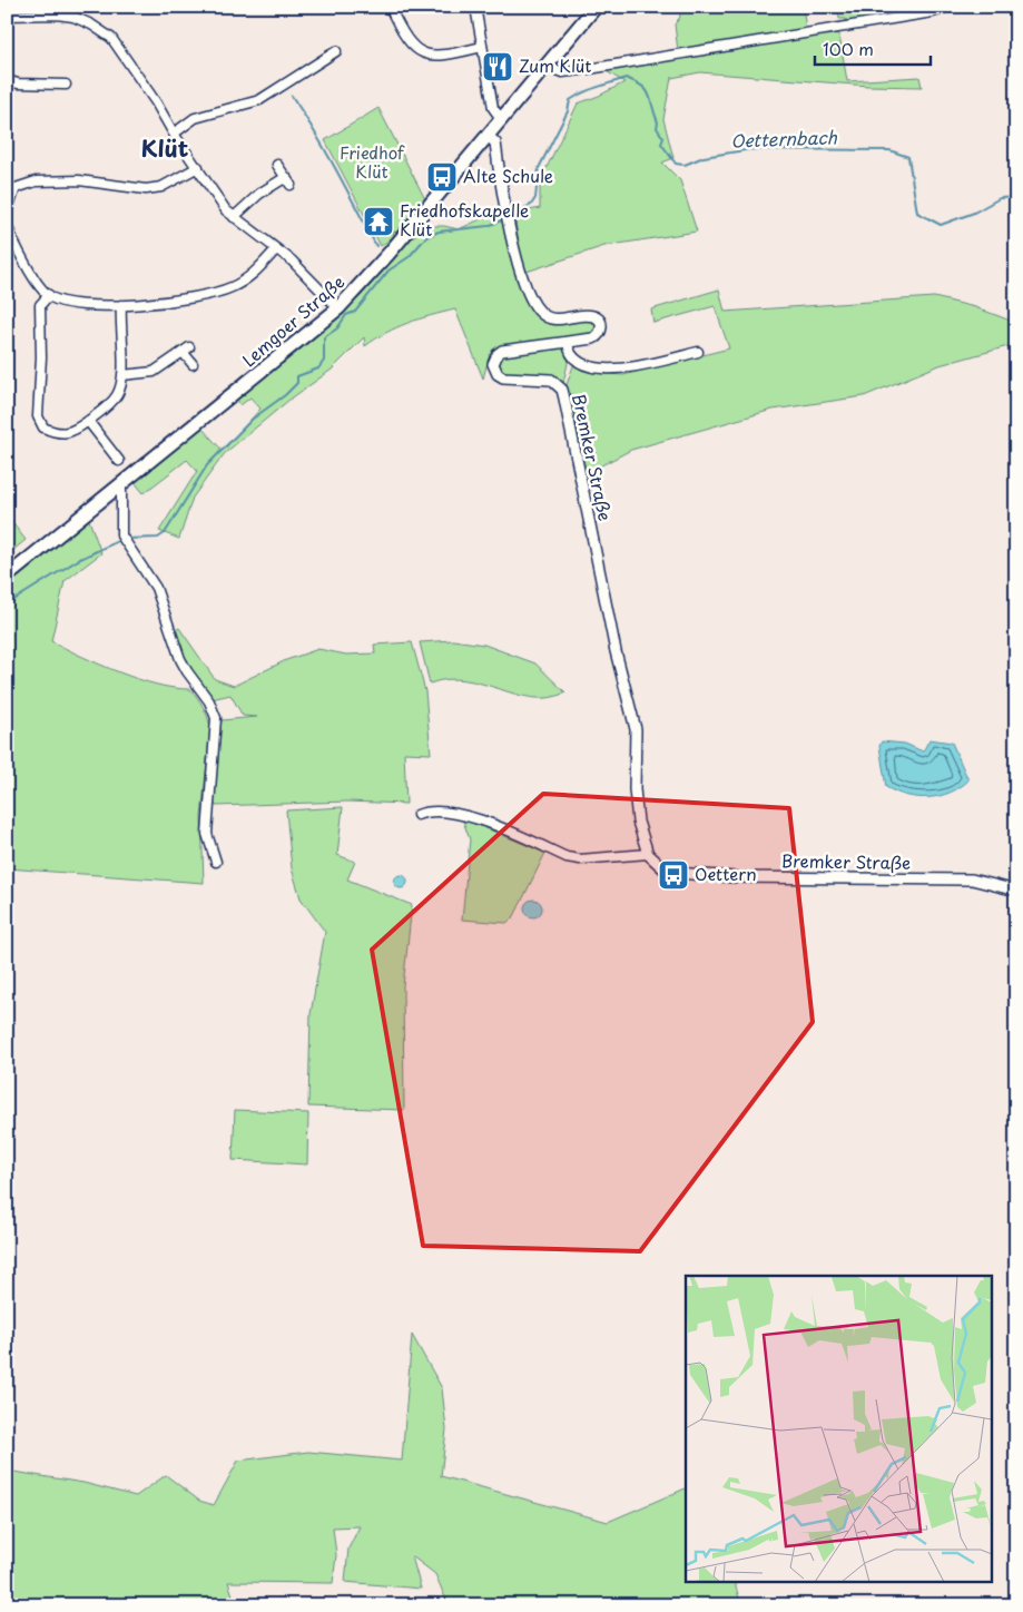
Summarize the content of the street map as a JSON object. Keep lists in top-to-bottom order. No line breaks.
{"streets":{"main road":["Lemgoer Straße"],"street":["Bremker Straße"]},"crossings":[["Lemgoer Straße","Bremker Straße"]],"districts":["Klüt"],"water":["Oetternbach"],"parks":["Friedhof Klüt"],"places":{"restaurant":["Zum Klüt"],"bus stop":["Alte Schule","Oettern"],"temple":["Friedhofskapelle Klüt"]},"scale_bar":"100 m"}
